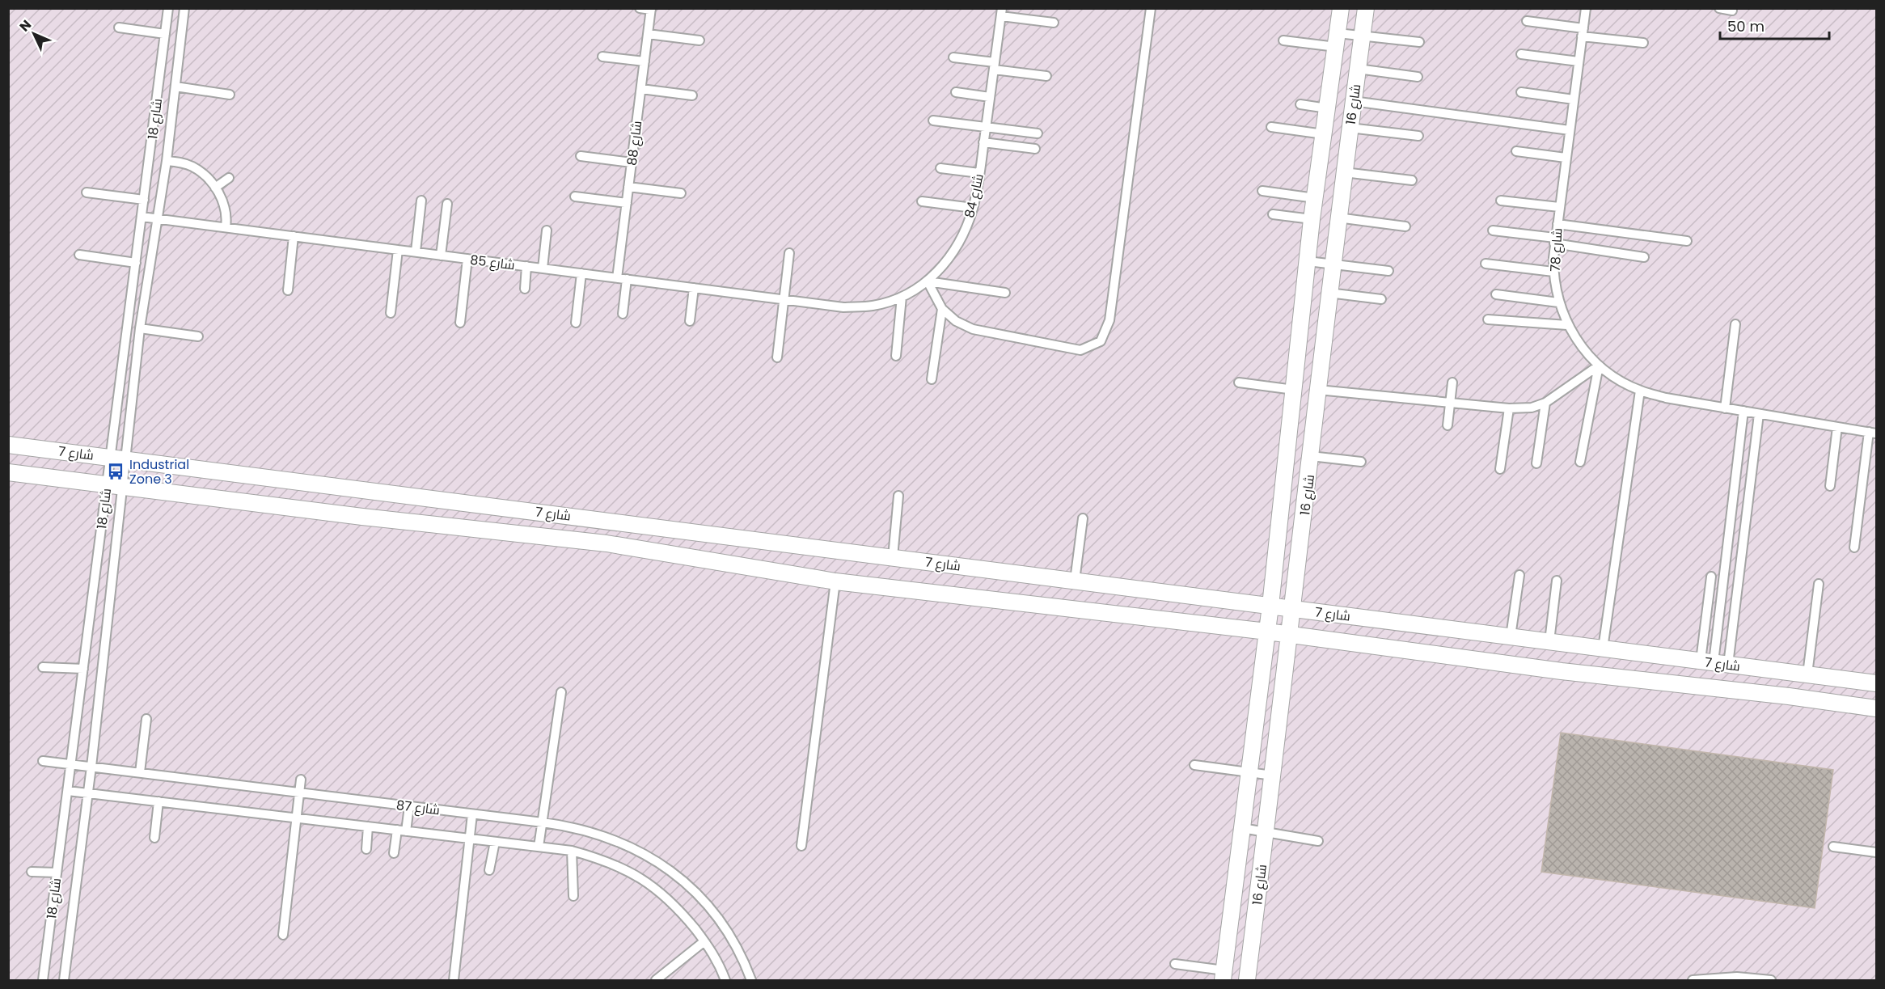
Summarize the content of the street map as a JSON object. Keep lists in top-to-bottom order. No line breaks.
{"streets":{"street":["شارع 16","شارع 7"],"lane":["شارع 18","شارع 88","شارع 84","شارع 78","شارع 85","شارع 87"]},"crossings":[["شارع 16","شارع 7"],["شارع 18","شارع 85"],["شارع 18","شارع 7"],["شارع 18","شارع 87"],["شارع 88","شارع 85"],["شارع 84","شارع 85"]],"places":{"bus stop":["Industrial Zone 3"]},"scale_bar":"50 m","north":"top left"}
